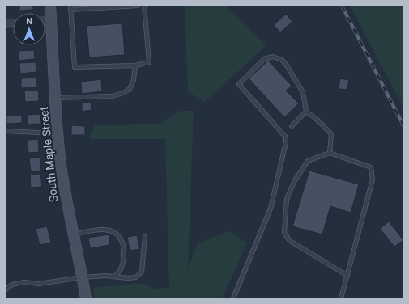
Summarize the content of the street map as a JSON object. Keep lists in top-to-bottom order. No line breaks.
{"streets":{"street":["South Maple Street"]},"north":"top"}
